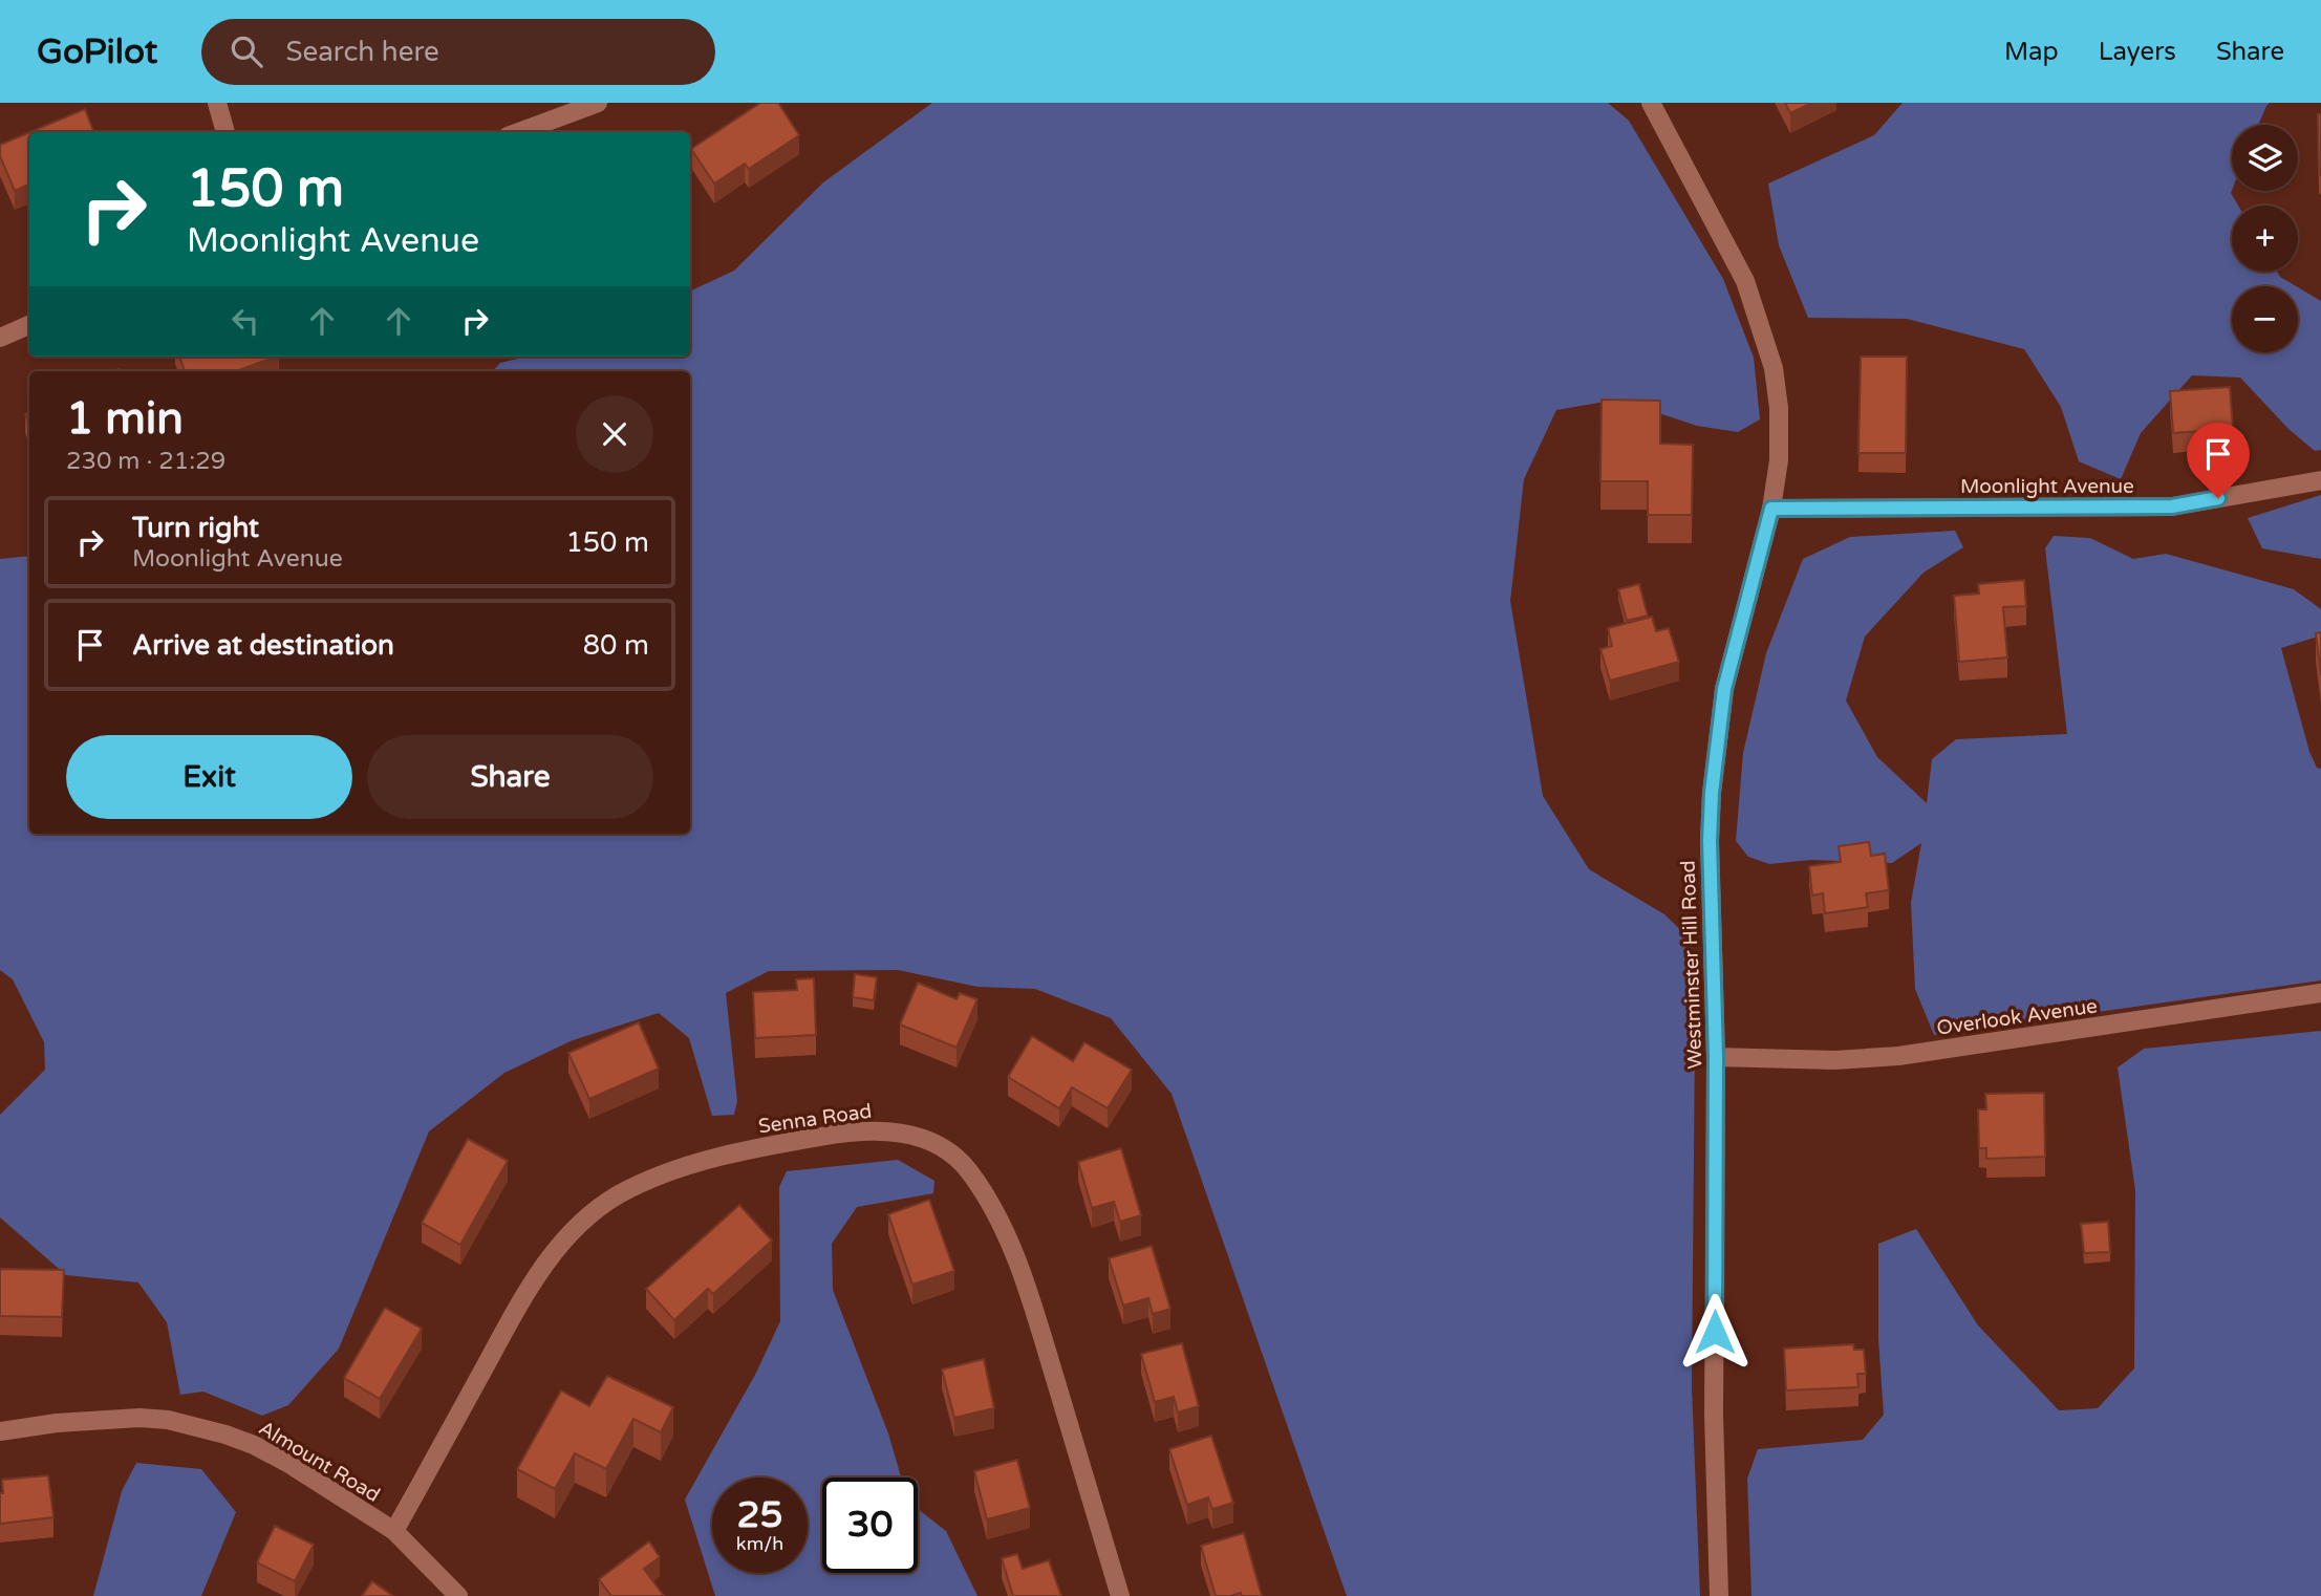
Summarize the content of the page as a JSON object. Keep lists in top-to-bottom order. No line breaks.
{"streets":{"street":["Moonlight Avenue","Westminster Hill Road","Overlook Avenue","Senna Road","Almount Road"]},"crossings":[["Moonlight Avenue","Westminster Hill Road"],["Westminster Hill Road","Overlook Avenue"],["Senna Road","Almount Road"]],"page":{"header":"GoPilot","search":"Search here","nav":["Map","Layers","Share"],"map_buttons":["+","−"],"turn":["150 m","Moonlight Avenue"],"heading":["1 min","230 m · 21:29"],"list":[{"name":"Turn right","note":"Moonlight Avenue","value":"150 m"},{"name":"Arrive at destination","value":"80 m"}],"buttons":["Exit","Share"],"speed":"25 km/h","limit":"30"}}
